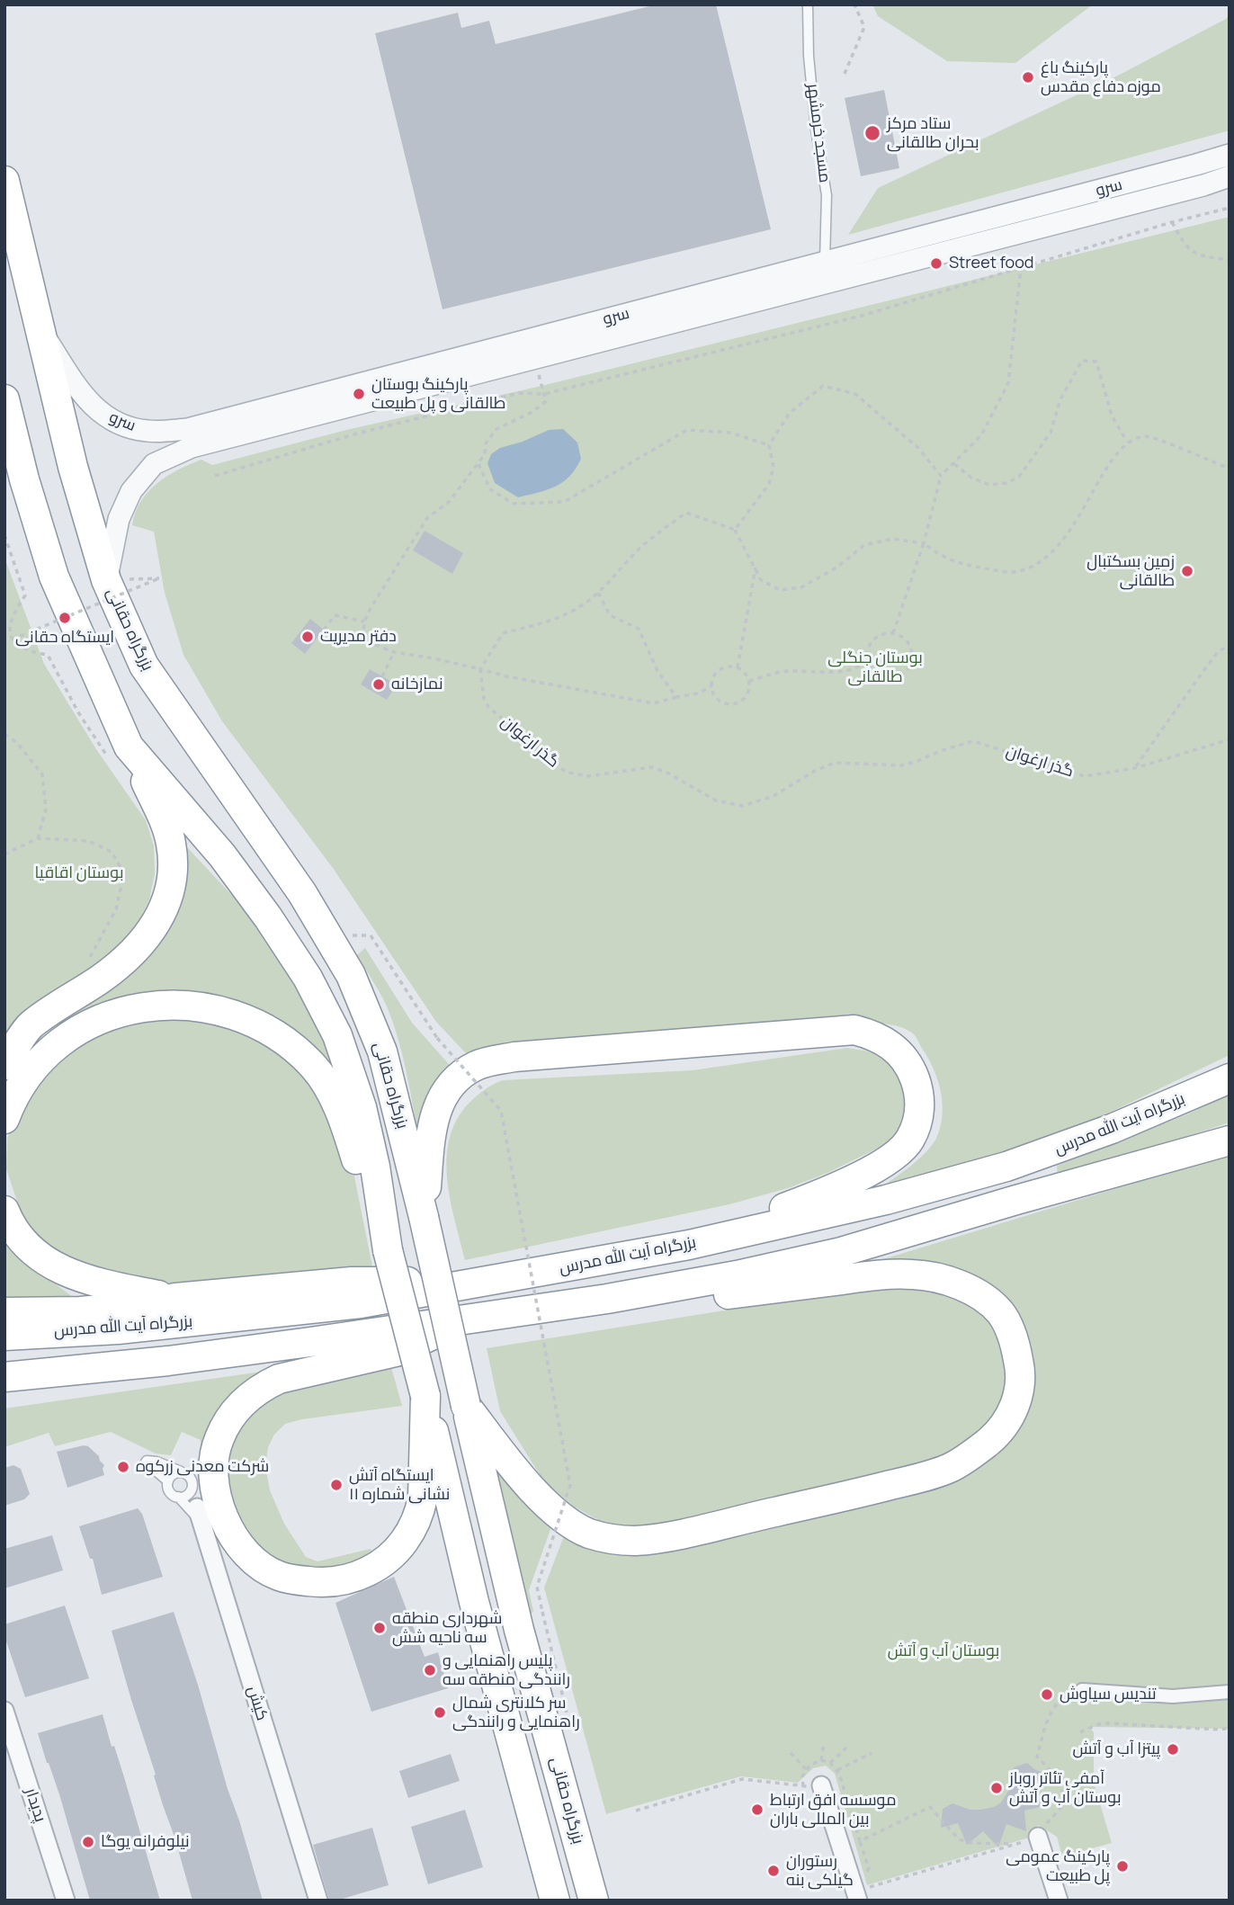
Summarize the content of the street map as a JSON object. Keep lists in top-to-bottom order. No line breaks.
{"streets":{"highway":["بزرگراه حقانی","بزرگراه آیت الله مدرس"],"street":["سرو","کیش","پدیدار"],"lane":["مسجد خرمشهر"],"path":["گذر ارغوان"]},"crossings":[["مسجد خرمشهر","سرو"],["سرو","بزرگراه حقانی"]],"parks":["بوستان جنگلی طالقانی","بوستان اقاقیا","بوستان آب و آتش"],"places":["پارکینگ باغ موزه دفاع مقدس","ستاد مرکز بحران طالقانی","Street food","پارکینگ بوستان طالقانی و پل طبیعت","زمین بسکتبال طالقانی","ایستگاه حقانی","دفتر مدیریت","نمازخانه","شرکت معدنی زرکوه","ایستگاه آتش نشانی شماره ۱۱","شهرداری منطقه سه ناحیه شش","پلیس راهنمایی و رانندگی منطقه سه","تندیس سیاوش","سر کلانتری شمال راهنمایی و رانندگی","پیتزا آب و آتش","آمفی تئاتر روباز بوستان آب و آتش","موسسه افق ارتباط بین المللی باران","نیلوفرانه یوگا","پارکینگ عمومی پل طبیعت","رستوران گیلکی بنه"]}
